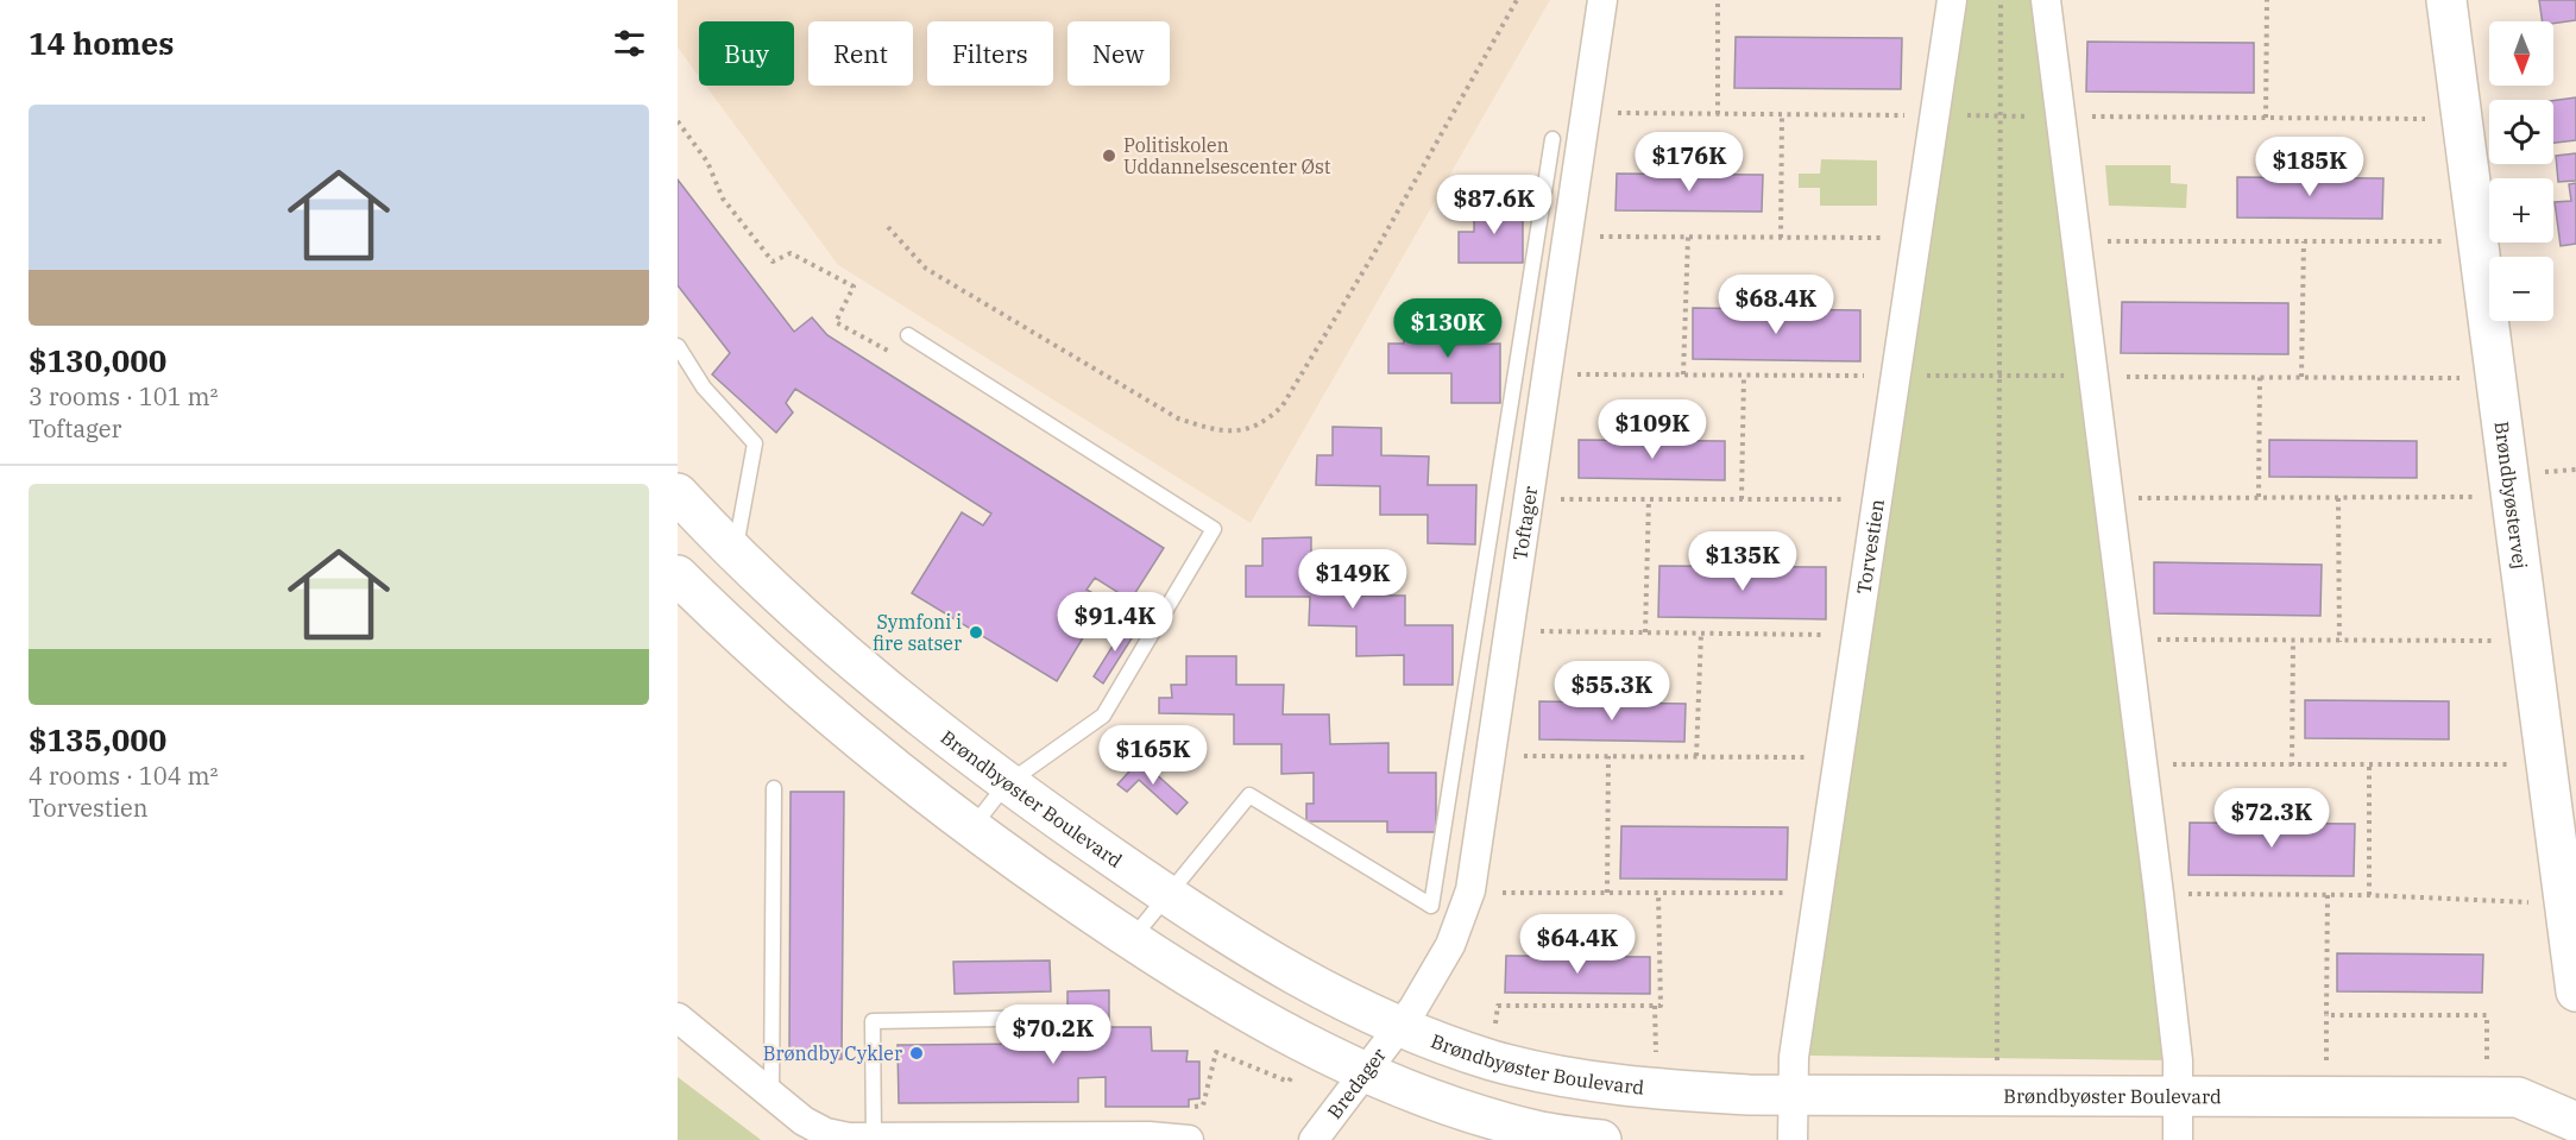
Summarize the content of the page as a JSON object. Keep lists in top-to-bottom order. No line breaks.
{"streets":{"street":["Brøndbyøstervej","Toftager","Torvestien","Brøndbyøster Boulevard","Bredager"]},"crossings":[["Toftager","Brøndbyøster Boulevard"],["Toftager","Bredager"],["Torvestien","Brøndbyøster Boulevard"],["Brøndbyøster Boulevard","Bredager"]],"places":["Politiskolen Uddannelsescenter Øst","Symfoni i fire satser","Brøndby Cykler"],"north":"bottom","page":{"heading":"14 homes","map_buttons":["+","−"],"chip":["Buy","Rent","Filters","New"],"list":[{"name":"$130,000","note":"3 rooms · 101 m² · Toftager"},{"name":"$135,000","note":"4 rooms · 104 m² · Torvestien"}],"price":["$176K","$185K","$87.6K","$68.4K","$130K","$109K","$135K","$149K","$91.4K","$55.3K","$165K","$72.3K","$64.4K","$70.2K"]}}
